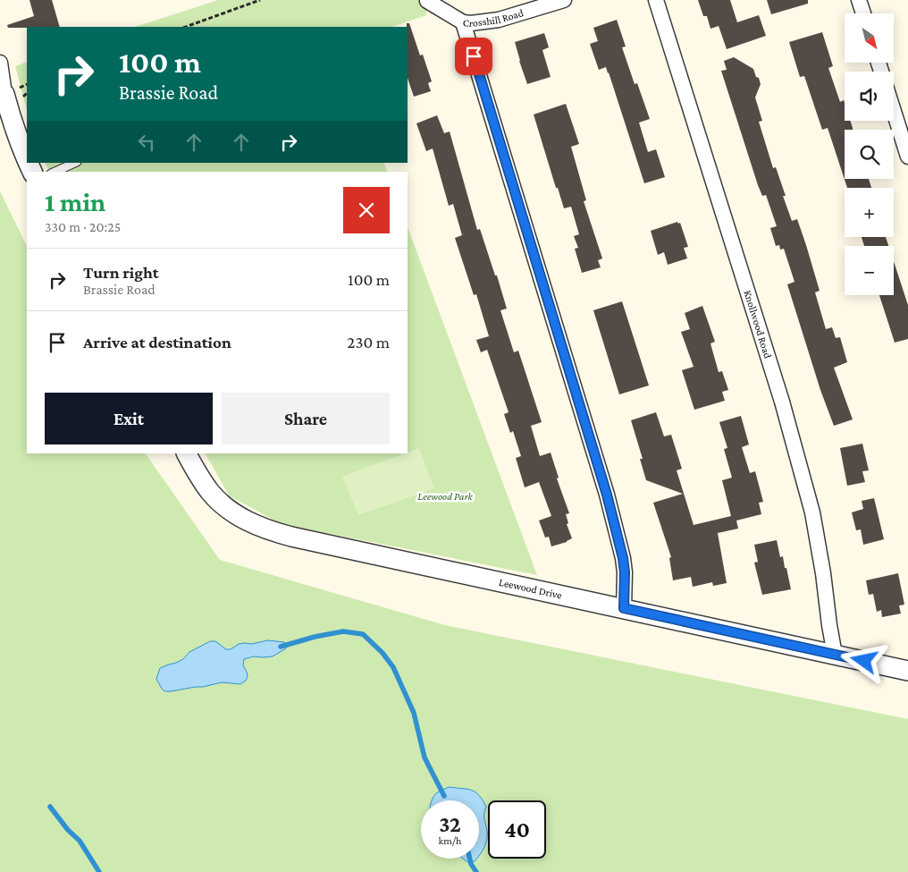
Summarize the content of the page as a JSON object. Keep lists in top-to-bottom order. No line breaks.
{"streets":{"street":["Crosshill Road","Knollwood Road","Leewood Drive"]},"crossings":[["Knollwood Road","Leewood Drive"]],"parks":["Leewood Park"],"north":"bottom right","page":{"map_buttons":["+","−"],"turn":["100 m","Brassie Road"],"heading":["1 min","330 m · 20:25"],"list":[{"name":"Turn right","note":"Brassie Road","value":"100 m"},{"name":"Arrive at destination","value":"230 m"}],"buttons":["Exit","Share"],"speed":"32 km/h","limit":"40"}}
